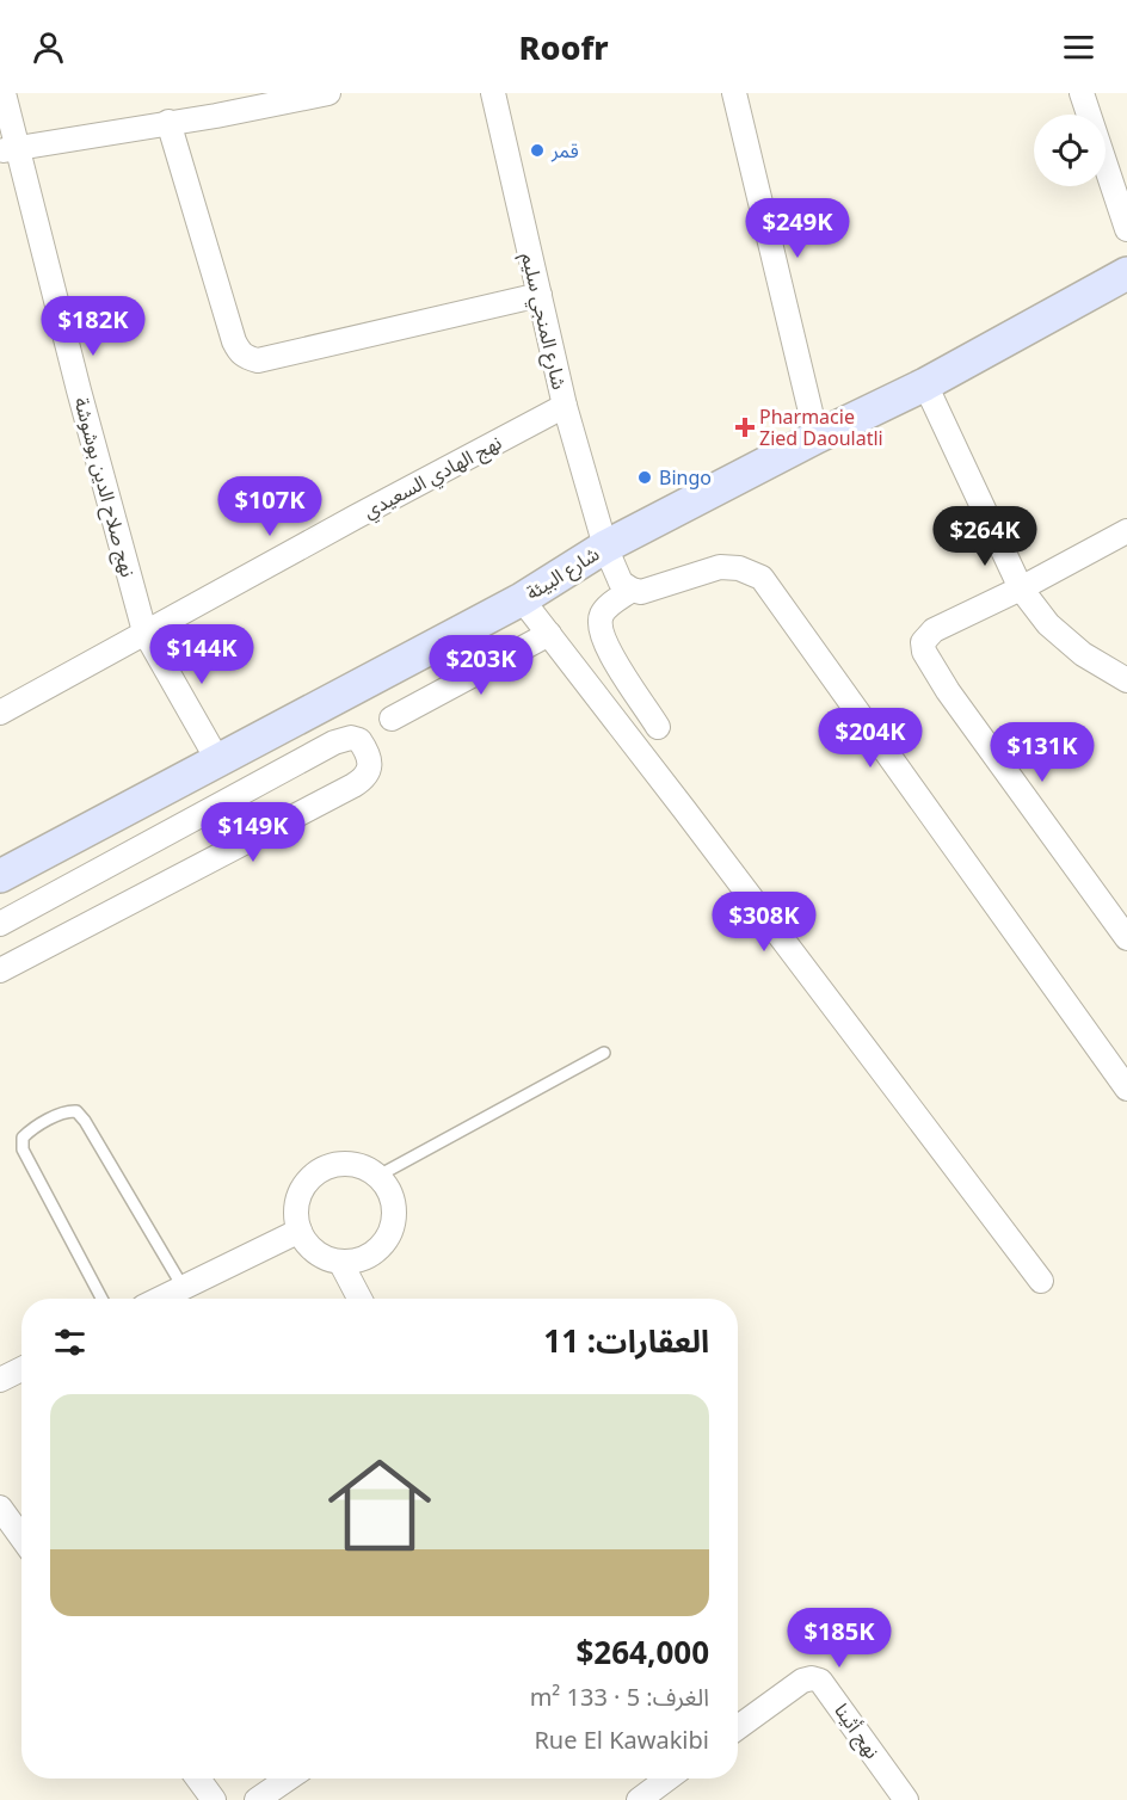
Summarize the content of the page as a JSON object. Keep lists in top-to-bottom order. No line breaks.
{"streets":{"main road":["شارع البيئة"],"street":["شارع المنجي سليم","نهج الهادي السعيدي","نهج صلاح الدين بوشوشة","نهج أثينا"]},"crossings":[["شارع المنجي سليم","نهج الهادي السعيدي"],["شارع المنجي سليم","شارع البيئة"],["نهج الهادي السعيدي","نهج صلاح الدين بوشوشة"],["نهج صلاح الدين بوشوشة","شارع البيئة"]],"places":{"other":["قمر","Bingo"],"health":["Pharmacie Zied Daoulatli"]},"page":{"header":"Roofr","price":["$249K","$182K","$107K","$264K","$144K","$203K","$204K","$131K","$149K","$308K","$185K"],"heading":"العقارات: 11","list":[{"name":"$264,000","note":"الغرف: 5 · 133 m² · Rue El Kawakibi"}]}}
